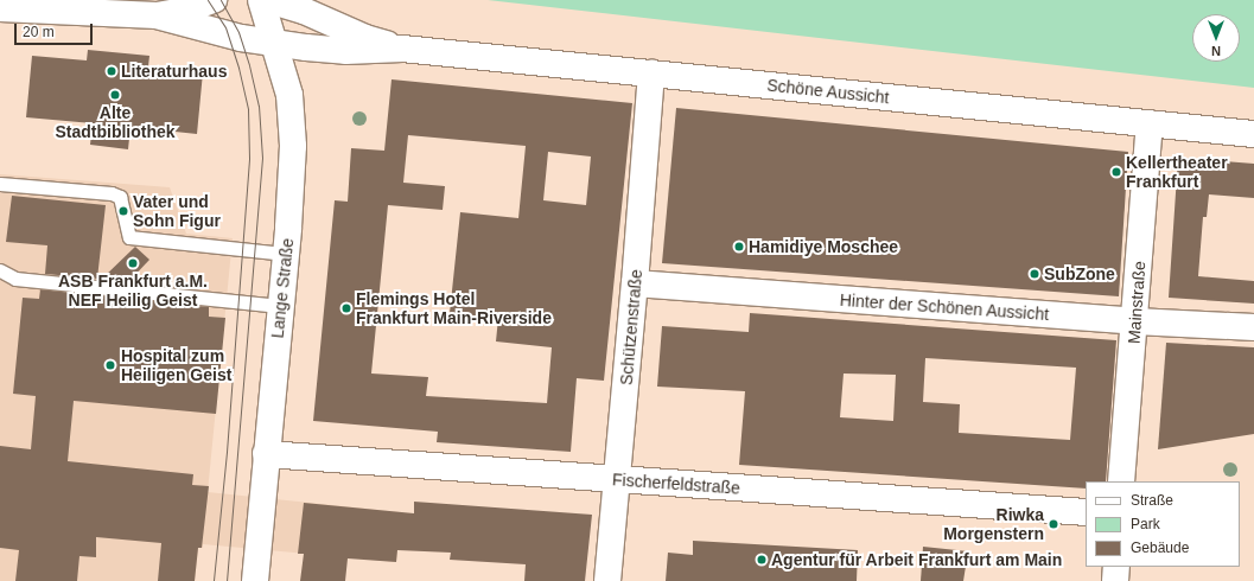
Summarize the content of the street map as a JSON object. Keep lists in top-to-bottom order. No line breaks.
{"streets":{"street":["Schöne Aussicht","Lange Straße","Mainstraße","Hinter der Schönen Aussicht","Schützenstraße","Fischerfeldstraße"]},"crossings":[["Schöne Aussicht","Lange Straße"],["Schöne Aussicht","Mainstraße"],["Schöne Aussicht","Schützenstraße"],["Lange Straße","Fischerfeldstraße"],["Mainstraße","Hinter der Schönen Aussicht"],["Hinter der Schönen Aussicht","Schützenstraße"],["Schützenstraße","Fischerfeldstraße"]],"places":["Literaturhaus","Alte Stadtbibliothek","Kellertheater Frankfurt","Vater und Sohn Figur","Hamidiye Moschee","ASB Frankfurt a.M. NEF Heilig Geist","SubZone","Flemings Hotel Frankfurt Main-Riverside","Hospital zum Heiligen Geist","Riwka Morgenstern","Agentur für Arbeit Frankfurt am Main"],"legend":["Straße","Park","Gebäude"],"scale_bar":"20 m","north":"bottom"}
